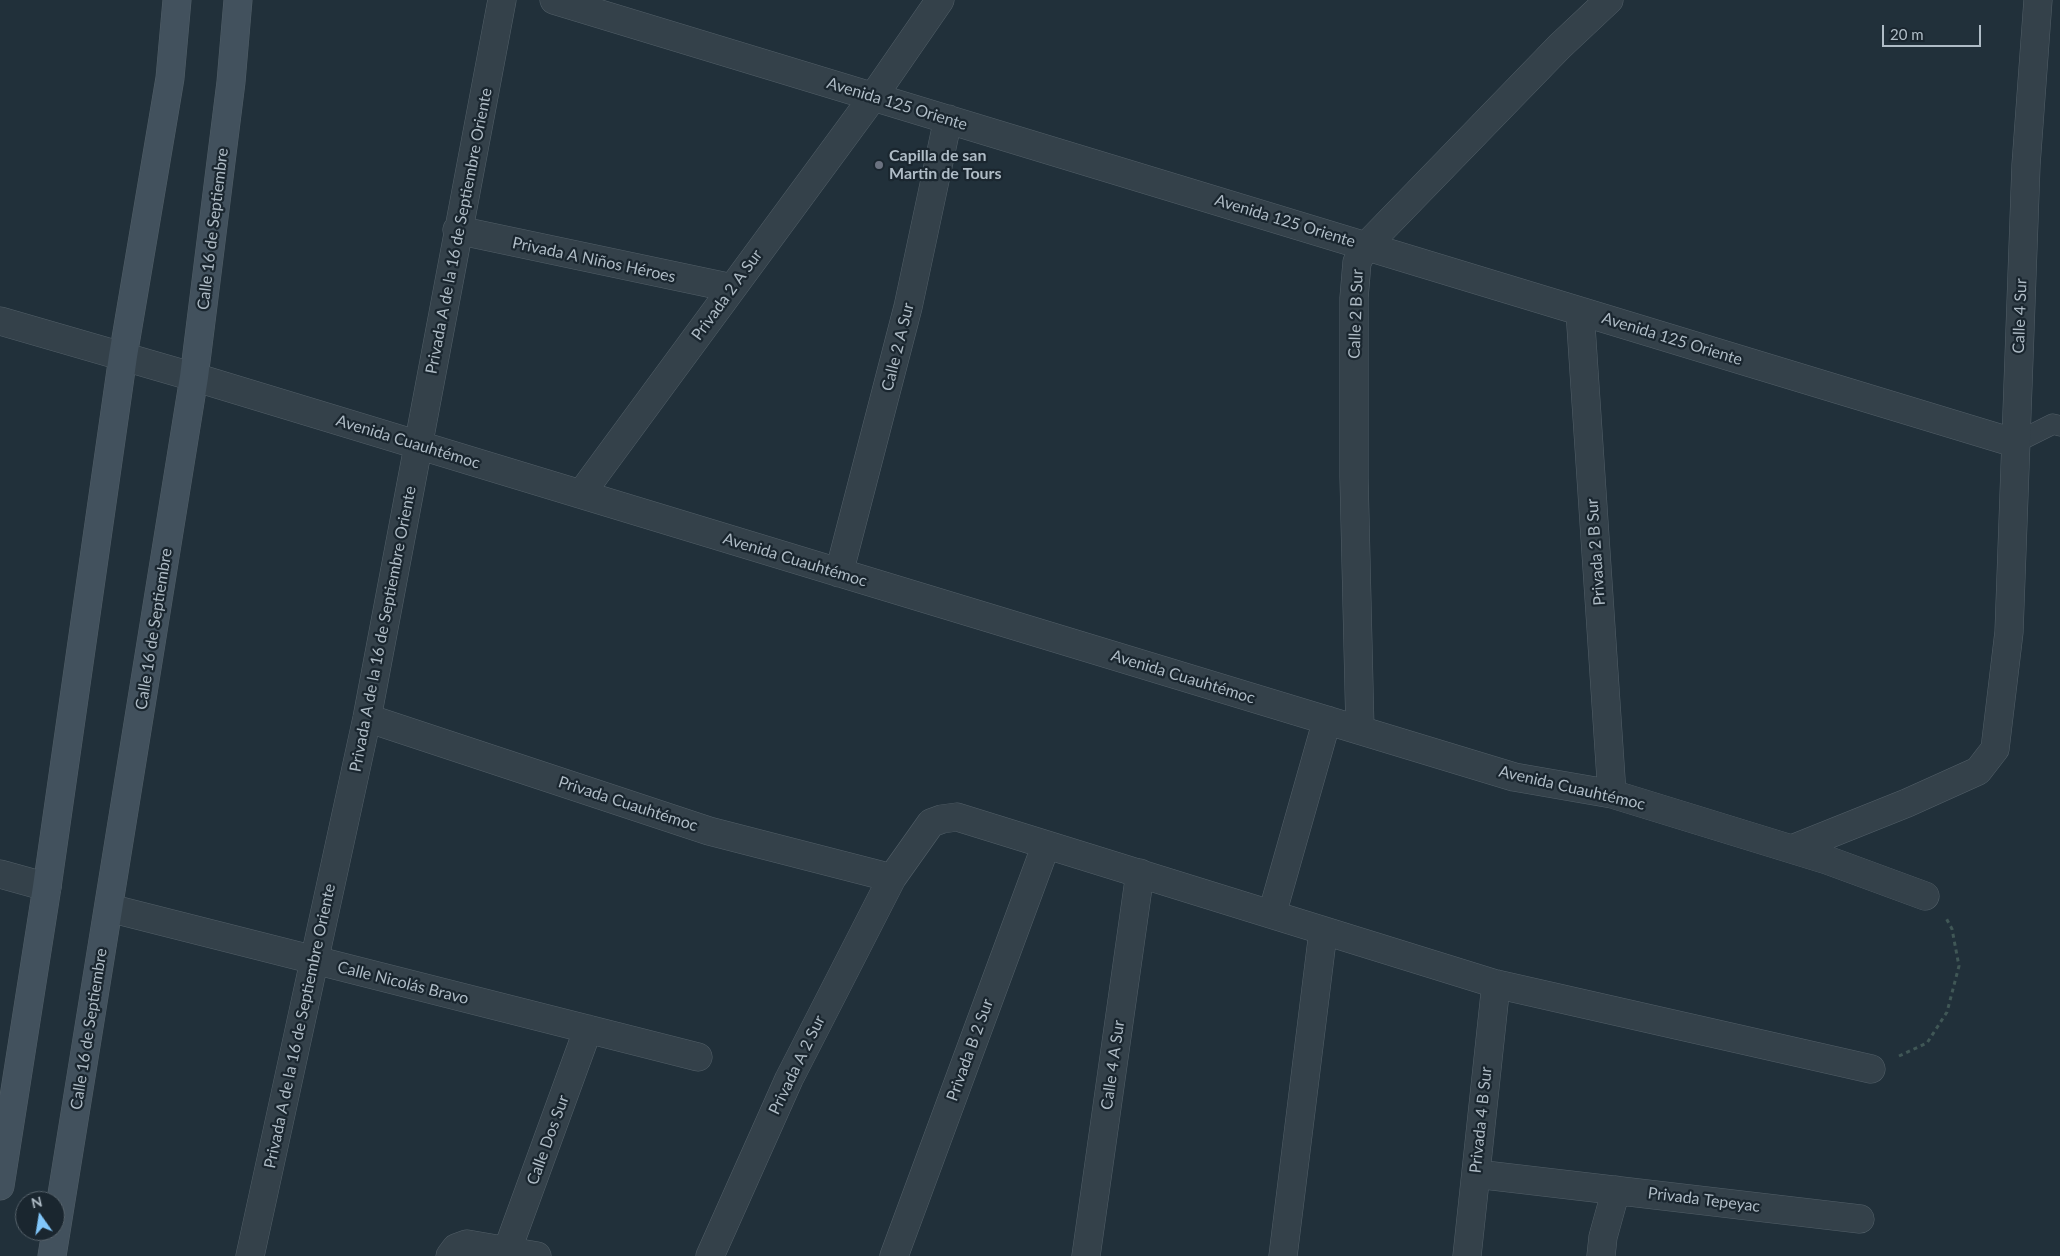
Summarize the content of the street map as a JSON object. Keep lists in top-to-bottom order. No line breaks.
{"streets":{"main road":["Calle 16 de Septiembre"],"street":["Avenida 125 Oriente","Privada A de la 16 de Septiembre Oriente","Privada A Niños Héroes","Privada 2 A Sur","Calle 2 B Sur","Calle 4 Sur","Calle 2 A Sur","Avenida Cuauhtémoc","Privada 2 B Sur","Privada Cuauhtémoc","Calle Nicolás Bravo","Privada B 2 Sur","Privada A 2 Sur","Calle 4 A Sur","Privada 4 B Sur","Calle Dos Sur","Privada Tepeyac"]},"crossings":[["Avenida 125 Oriente","Privada 2 A Sur"],["Avenida 125 Oriente","Calle 2 B Sur"],["Avenida 125 Oriente","Calle 4 Sur"],["Avenida 125 Oriente","Calle 2 A Sur"],["Avenida 125 Oriente","Privada 2 B Sur"],["Calle 16 de Septiembre","Avenida Cuauhtémoc"],["Calle 16 de Septiembre","Calle Nicolás Bravo"],["Privada A de la 16 de Septiembre Oriente","Privada A Niños Héroes"],["Privada A de la 16 de Septiembre Oriente","Avenida Cuauhtémoc"],["Privada A de la 16 de Septiembre Oriente","Privada Cuauhtémoc"],["Privada A de la 16 de Septiembre Oriente","Calle Nicolás Bravo"],["Privada A Niños Héroes","Privada 2 A Sur"],["Privada 2 A Sur","Avenida Cuauhtémoc"],["Calle 2 B Sur","Avenida Cuauhtémoc"],["Calle 4 Sur","Avenida Cuauhtémoc"],["Calle 2 A Sur","Avenida Cuauhtémoc"],["Avenida Cuauhtémoc","Privada 2 B Sur"],["Privada Cuauhtémoc","Privada A 2 Sur"],["Calle Nicolás Bravo","Calle Dos Sur"],["Privada 4 B Sur","Privada Tepeyac"]],"places":["Capilla de san Martin de Tours"],"scale_bar":"20 m","north":"top"}
